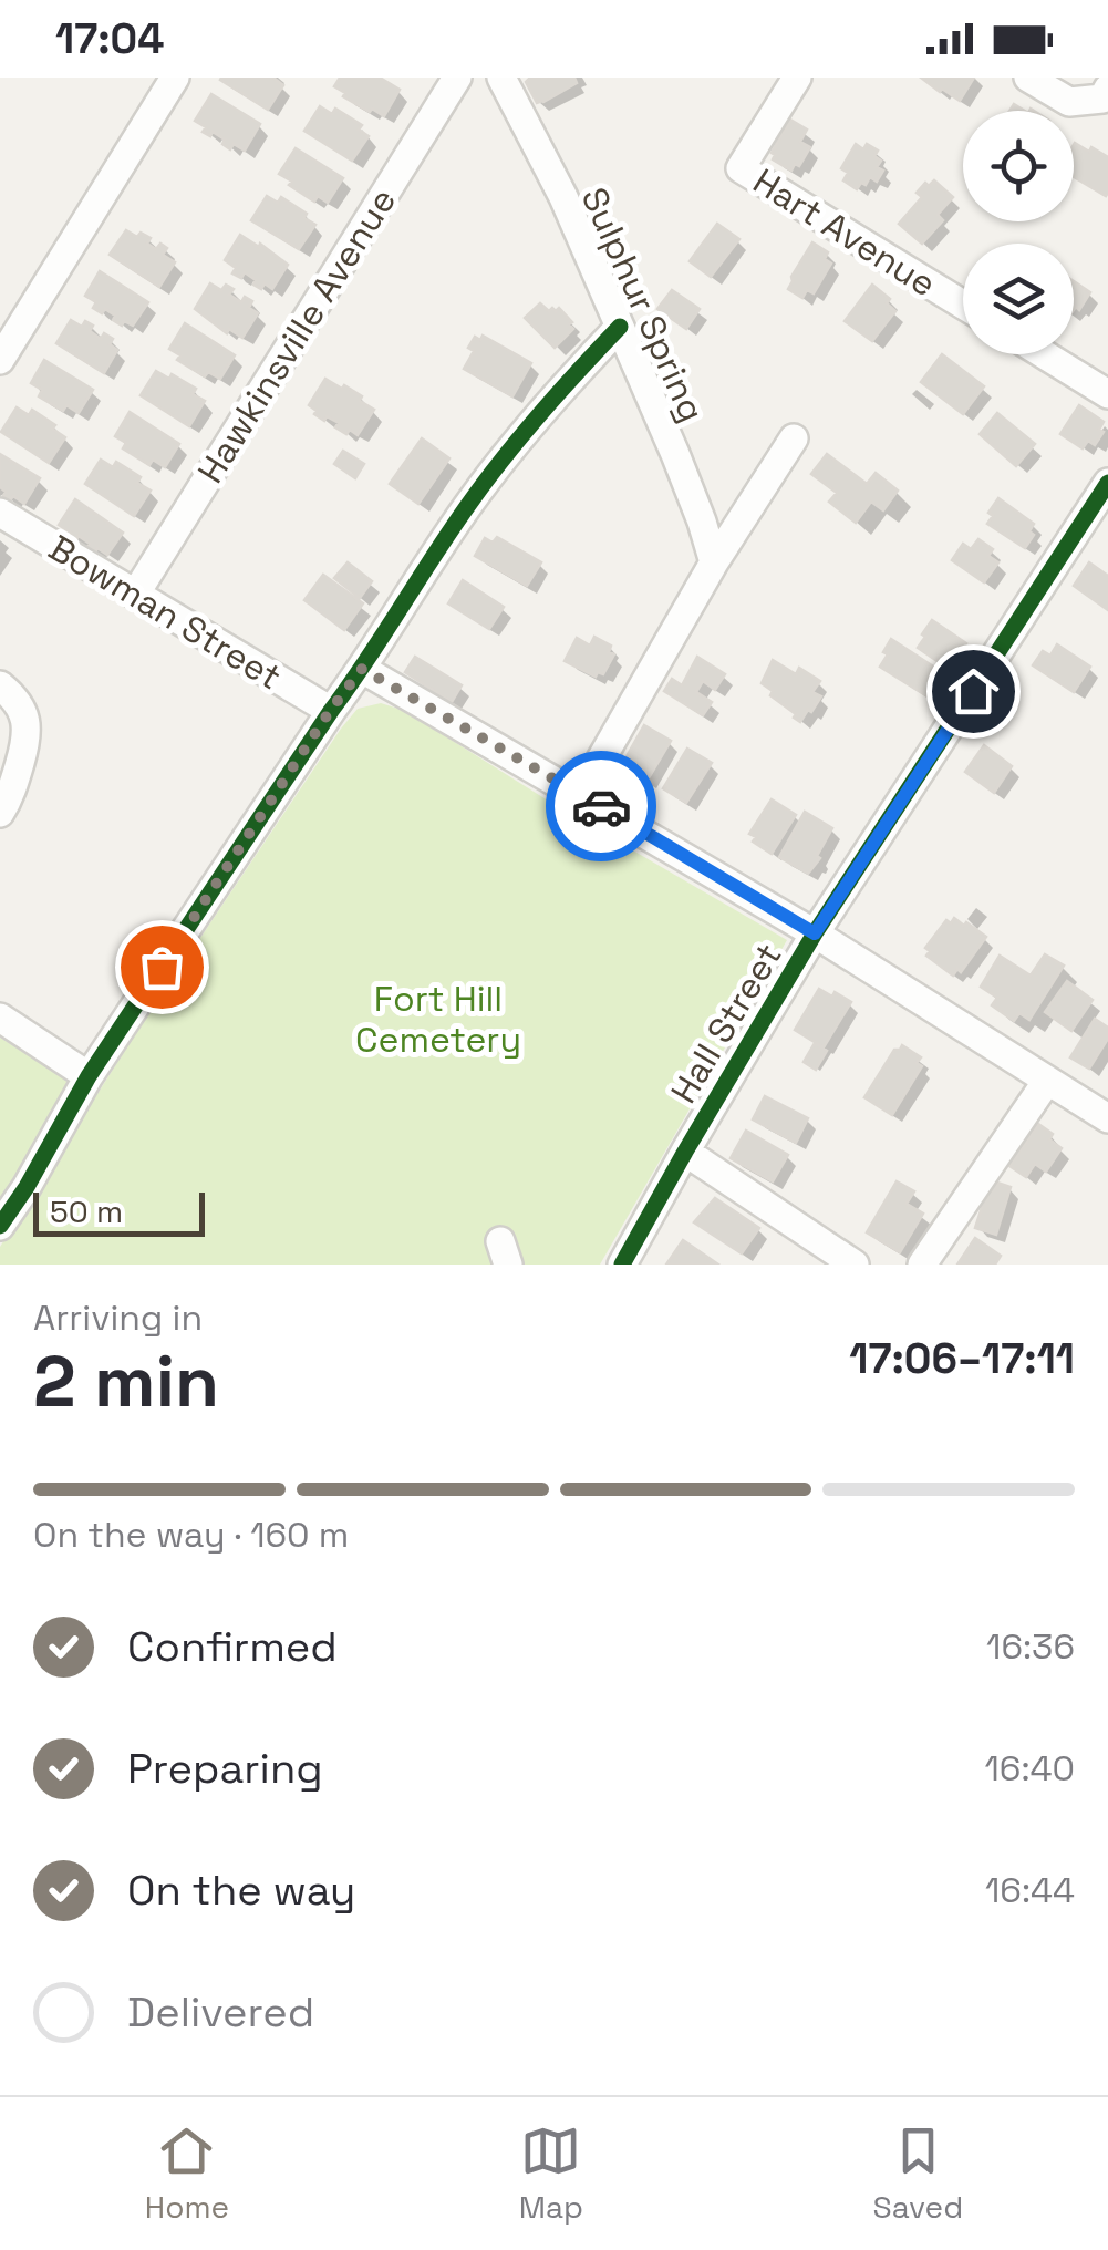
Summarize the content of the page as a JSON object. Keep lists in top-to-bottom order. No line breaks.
{"streets":{"street":["Hart Avenue","Sulphur Spring","Hawkinsville Avenue","Bowman Street","Hall Street"]},"crossings":[["Hawkinsville Avenue","Bowman Street"]],"parks":["Fort Hill Cemetery"],"scale_bar":"50 m","page":{"status":"17:04","scale":"50 m","heading":["2 min","Arriving in","17:06–17:11"],"bar":"On the way · 160 m","list":[["Confirmed","16:36"],["Preparing","16:40"],["On the way","16:44"],"Delivered"],"tabs":["Home","Map","Saved"]}}
